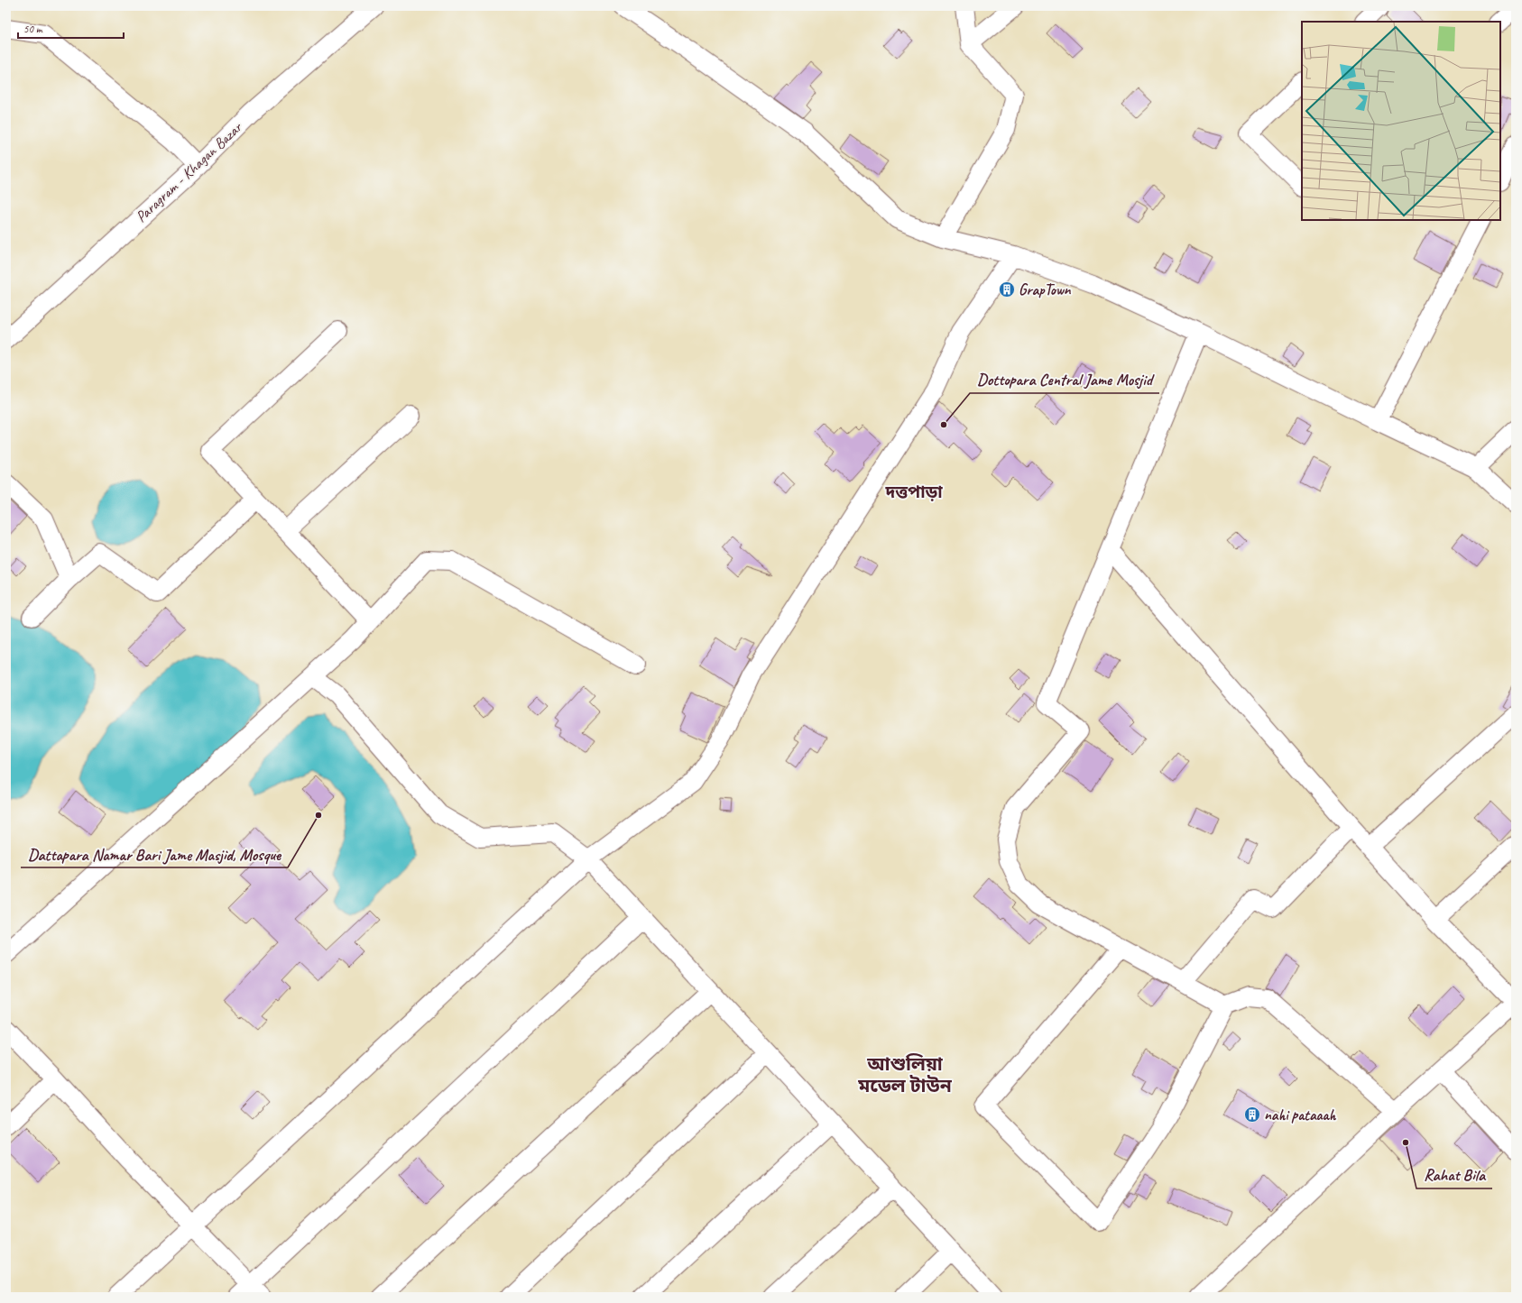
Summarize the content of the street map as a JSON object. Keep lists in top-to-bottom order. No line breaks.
{"streets":{"street":["Paragram - Khagan Bazar"]},"districts":["দত্তপাড়া","আশুলিয়া মডেল টাউন"],"places":{"building":["GrapTown","nahi pataaah"],"other":["Dottopara Central Jame Mosjid","Dattapara Namar Bari Jame Masjid, Mosque","Rahat Bila"]},"scale_bar":"50 m"}
